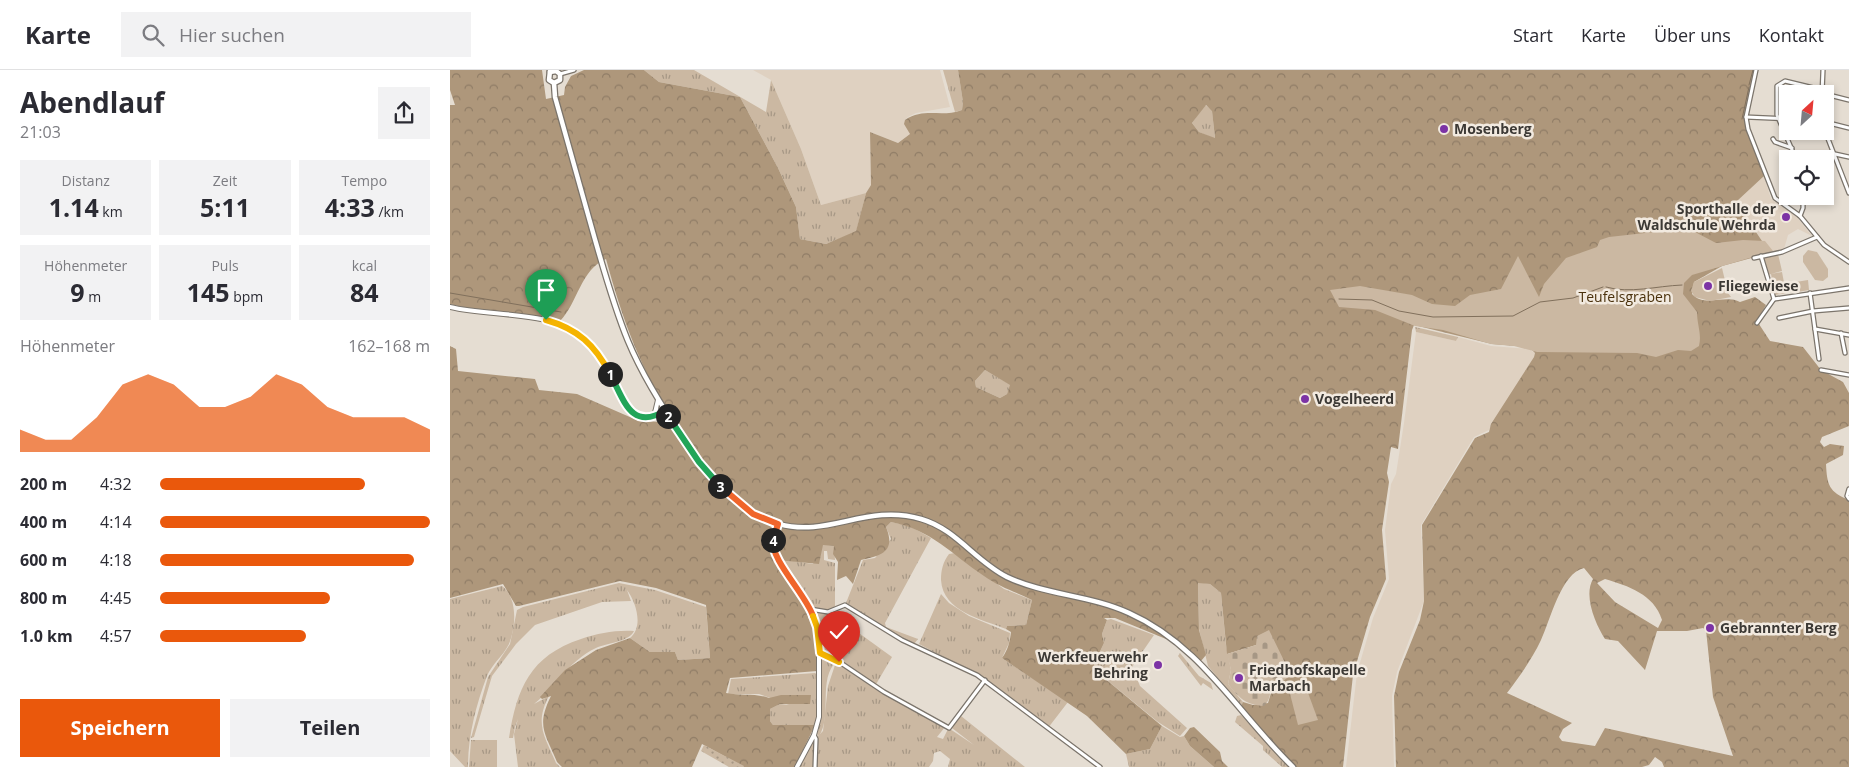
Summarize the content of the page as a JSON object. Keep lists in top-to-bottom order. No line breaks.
{"parks":["Teufelsgraben"],"places":["Mosenberg","Sporthalle der Waldschule Wehrda","Fliegewiese","Vogelheerd","Gebrannter Berg","Werkfeuerwehr Behring","Friedhofskapelle Marbach"],"north":"top right","page":{"header":"Karte","search":"Hier suchen","nav":["Start","Karte","Über uns","Kontakt"],"heading":["Abendlauf","21:03"],"stats":[["Distanz","1.14 km"],["Zeit","5:11"],["Tempo","4:33 /km"],["Höhenmeter","9 m"],["Puls","145 bpm"],["kcal","84"]],"chart":["Höhenmeter","162–168 m"],"pins":["1","2","3","4"],"list":[{"name":"200 m","note":"4:32"},{"name":"400 m","note":"4:14"},{"name":"600 m","note":"4:18"},{"name":"800 m","note":"4:45"},{"name":"1.0 km","note":"4:57"}],"buttons":["Speichern","Teilen"]}}
